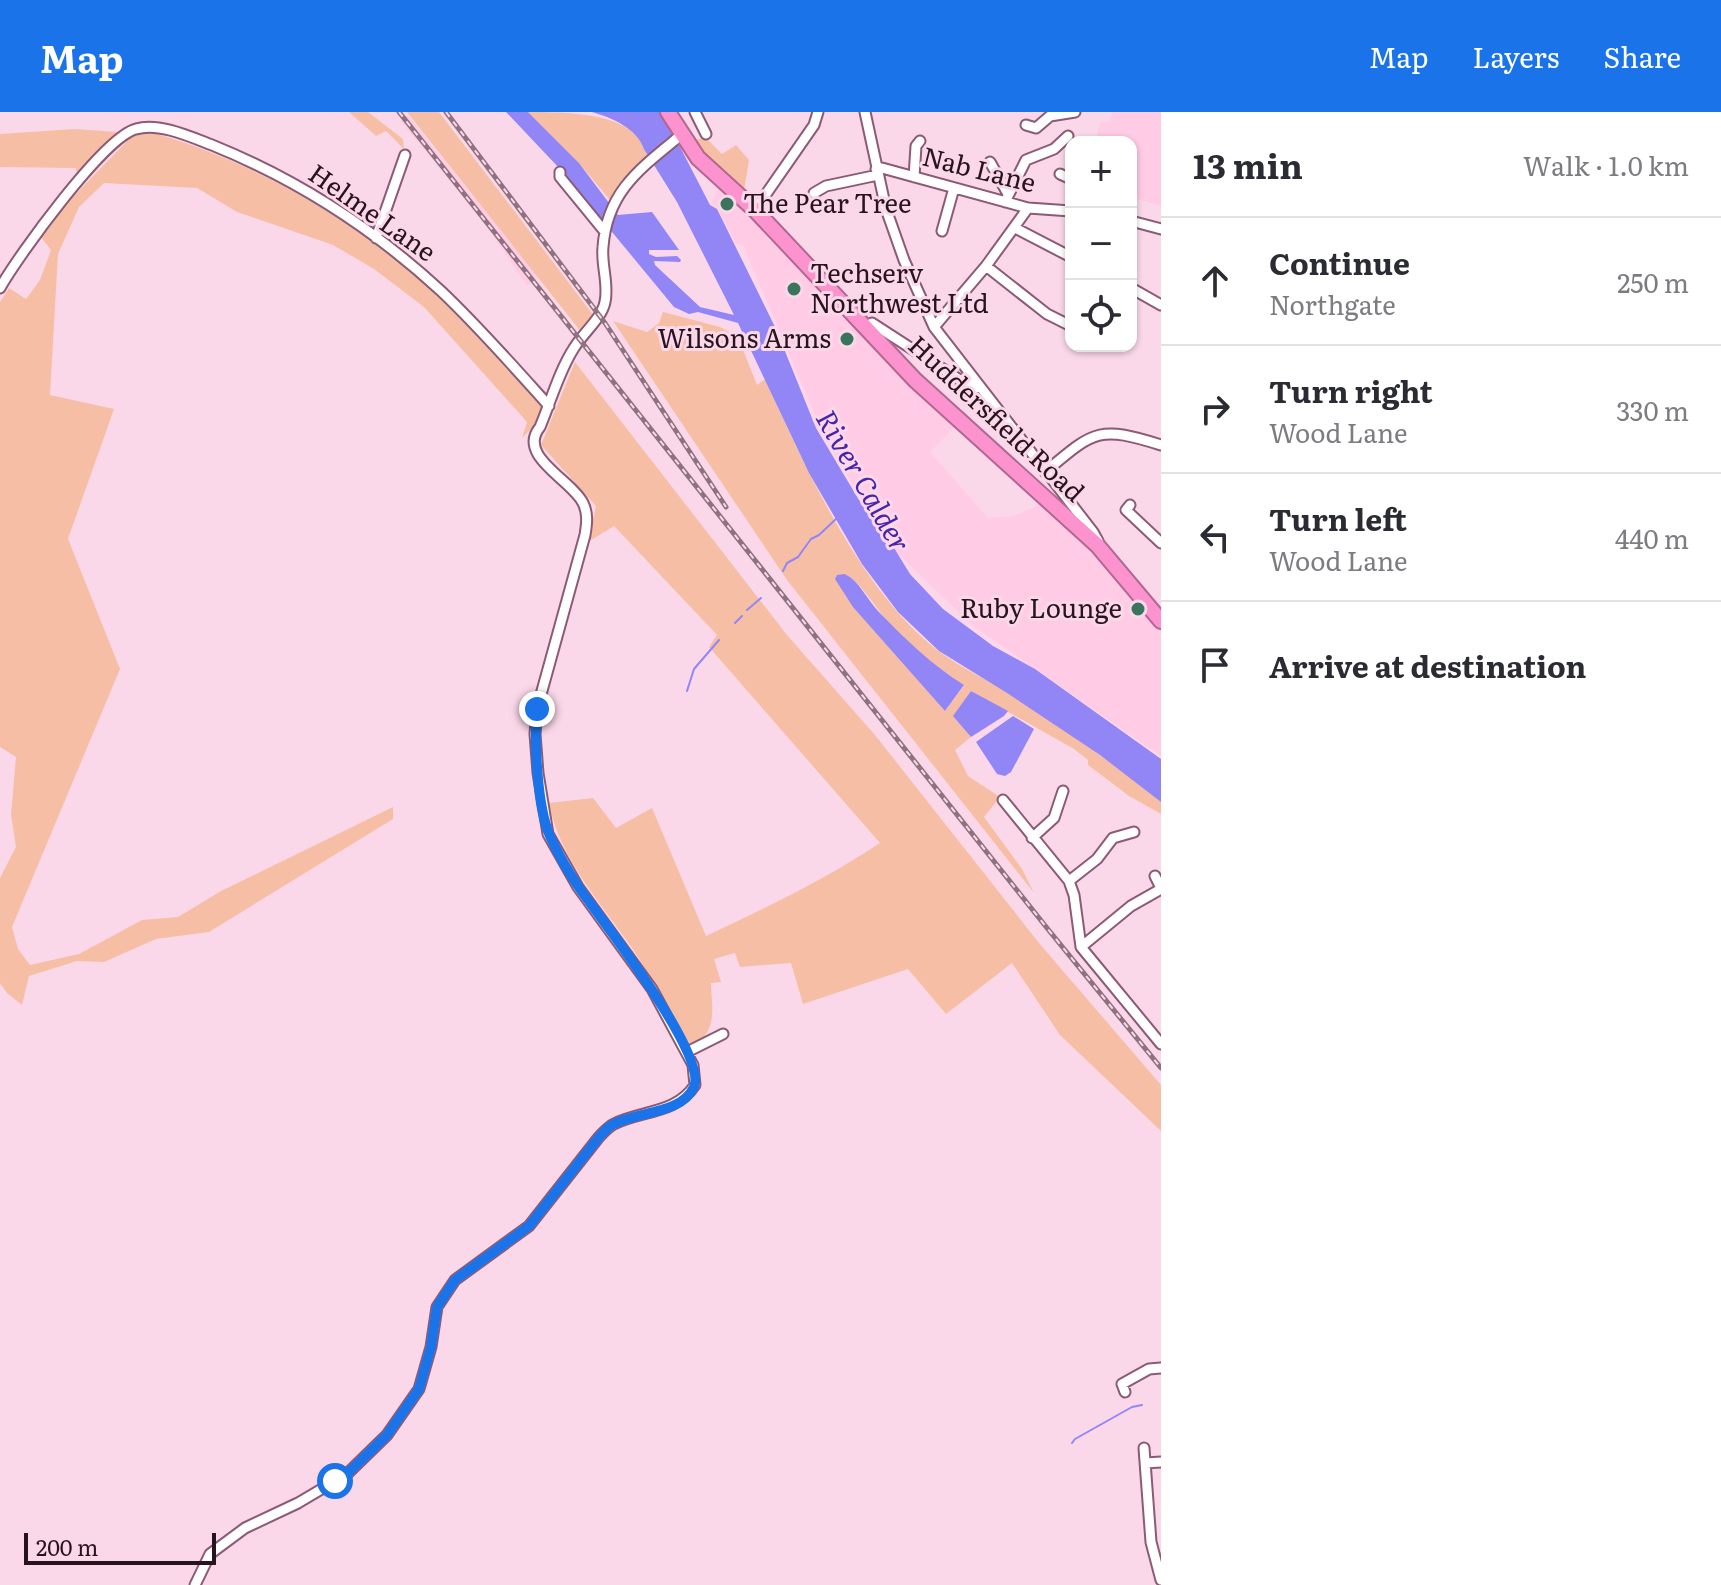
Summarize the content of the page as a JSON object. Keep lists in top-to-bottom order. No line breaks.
{"streets":{"highway":["Huddersfield Road"],"street":["Nab Lane","Helme Lane"]},"water":["River Calder"],"places":["The Pear Tree","Techserv Northwest Ltd","Wilsons Arms","Ruby Lounge"],"scale_bar":"200 m","page":{"header":"Map","nav":["Map","Layers","Share"],"heading":["13 min","Walk · 1.0 km"],"map_buttons":["+","−"],"list":[["Continue","Northgate","250 m"],["Turn right","Wood Lane","330 m"],["Turn left","Wood Lane","440 m"],"Arrive at destination"],"scale":"200 m"}}
